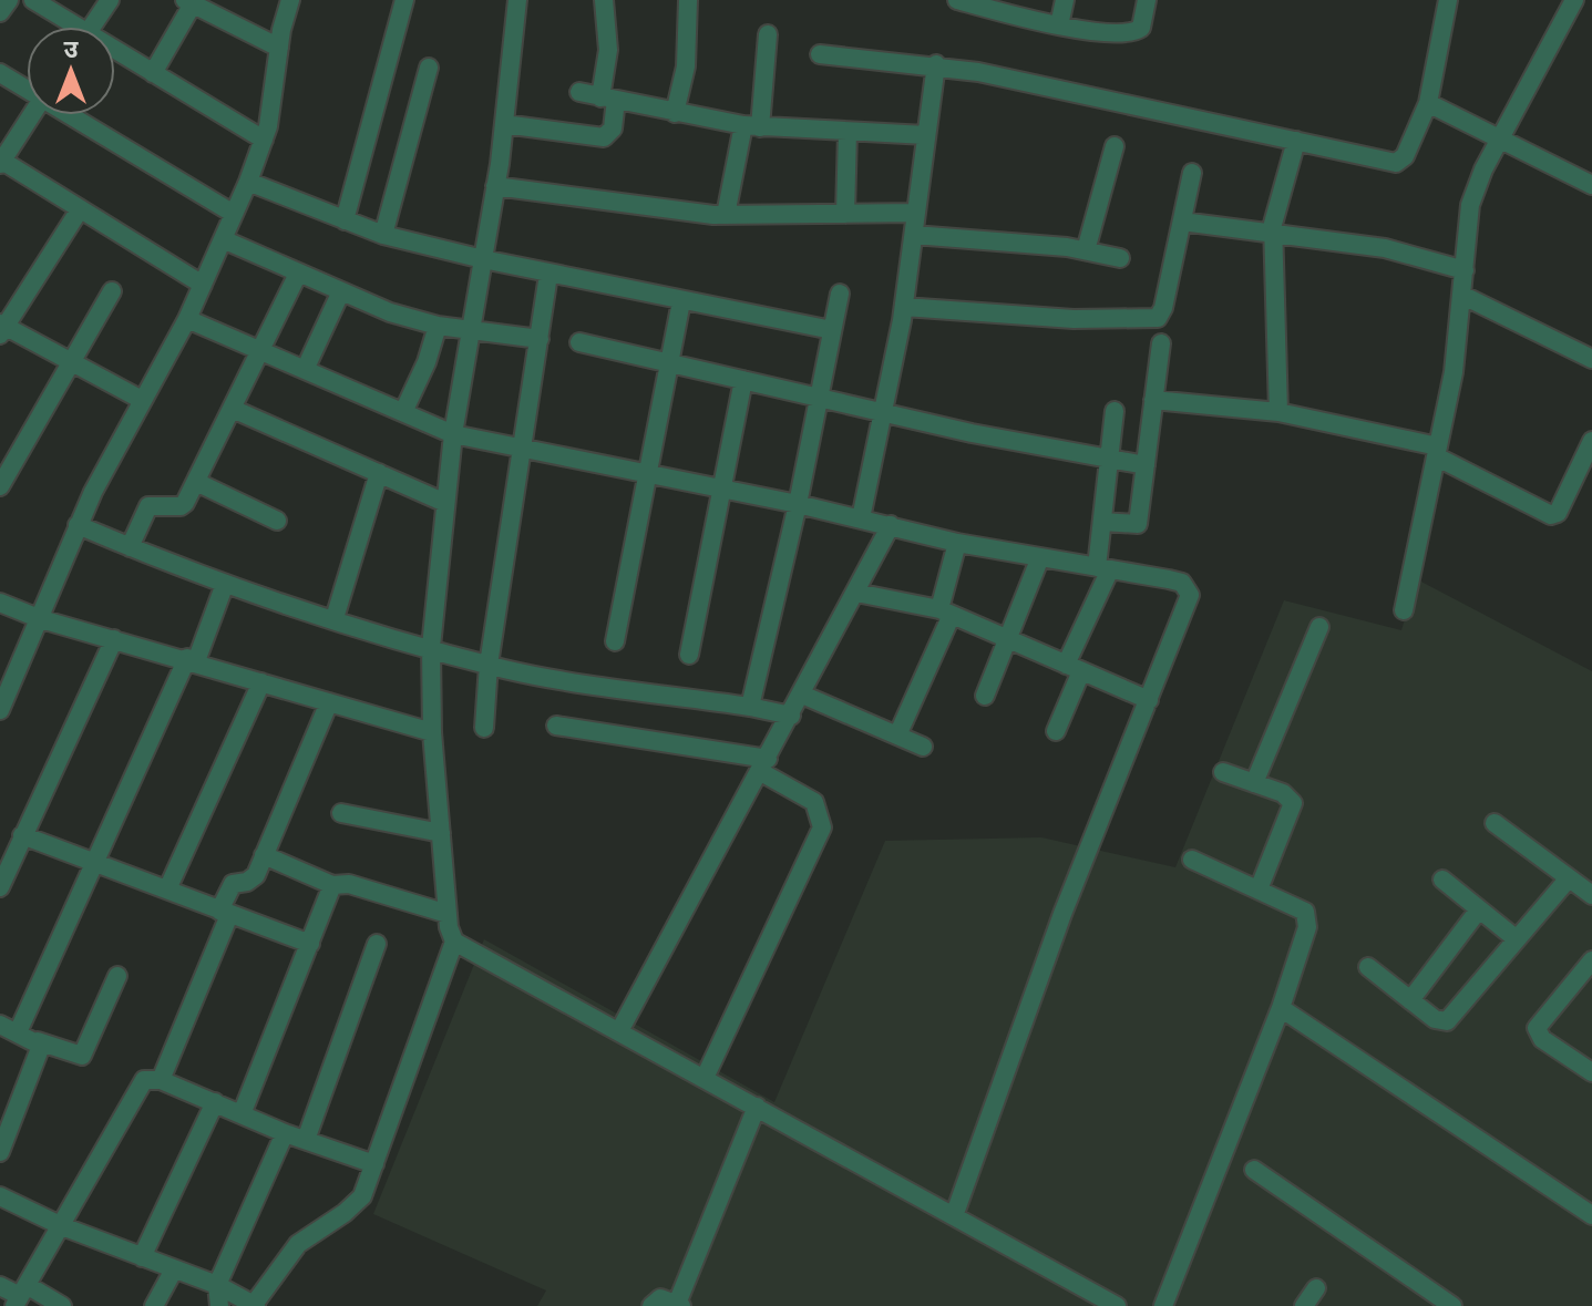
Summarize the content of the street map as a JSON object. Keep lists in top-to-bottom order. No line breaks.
{"north":"top"}
